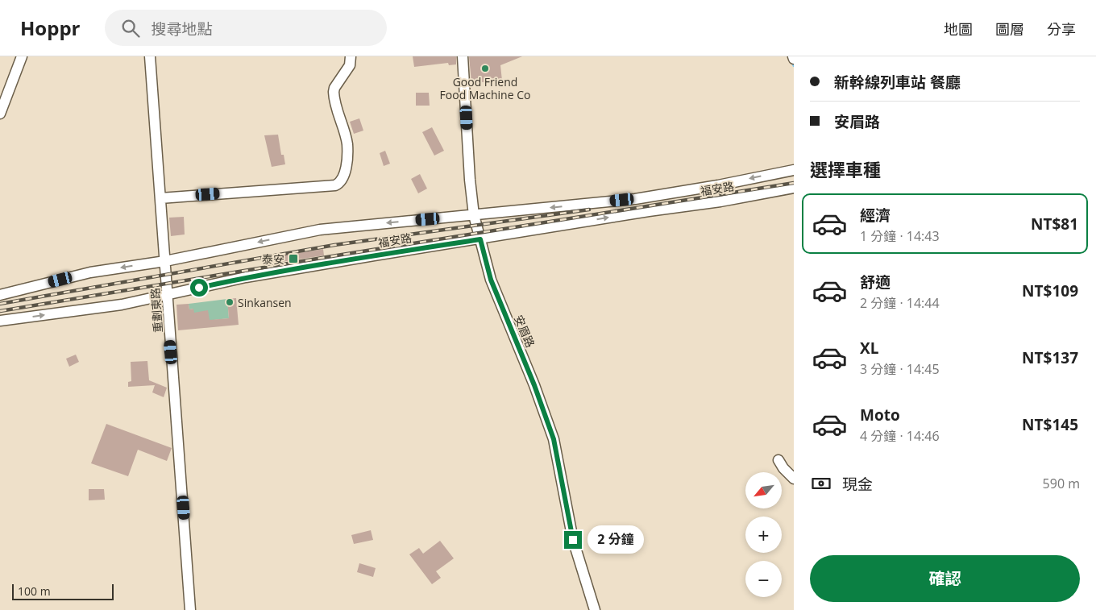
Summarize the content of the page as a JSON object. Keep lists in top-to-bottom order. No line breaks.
{"streets":{"street":["福安路","重劃東路","安眉路"]},"crossings":[["福安路","重劃東路"],["福安路","安眉路"]],"places":{"other":["Good Friend Food Machine Co","Sinkansen"],"transit":["泰安"]},"scale_bar":"100 m","north":"bottom left","page":{"header":"Hoppr","search":"搜尋地點","nav":["地圖","圖層","分享"],"banner":["新幹線列車站 餐廳","安眉路"],"heading":"選擇車種","list":[{"name":"經濟","note":"1 分鐘 · 14:43","value":"NT$81"},{"name":"舒適","note":"2 分鐘 · 14:44","value":"NT$109"},{"name":"XL","note":"3 分鐘 · 14:45","value":"NT$137"},{"name":"Moto","note":"4 分鐘 · 14:46","value":"NT$145"}],"pay":["現金","590 m"],"map_buttons":["+","−"],"bubble":"2 分鐘","buttons":"確認","scale":"100 m"}}
